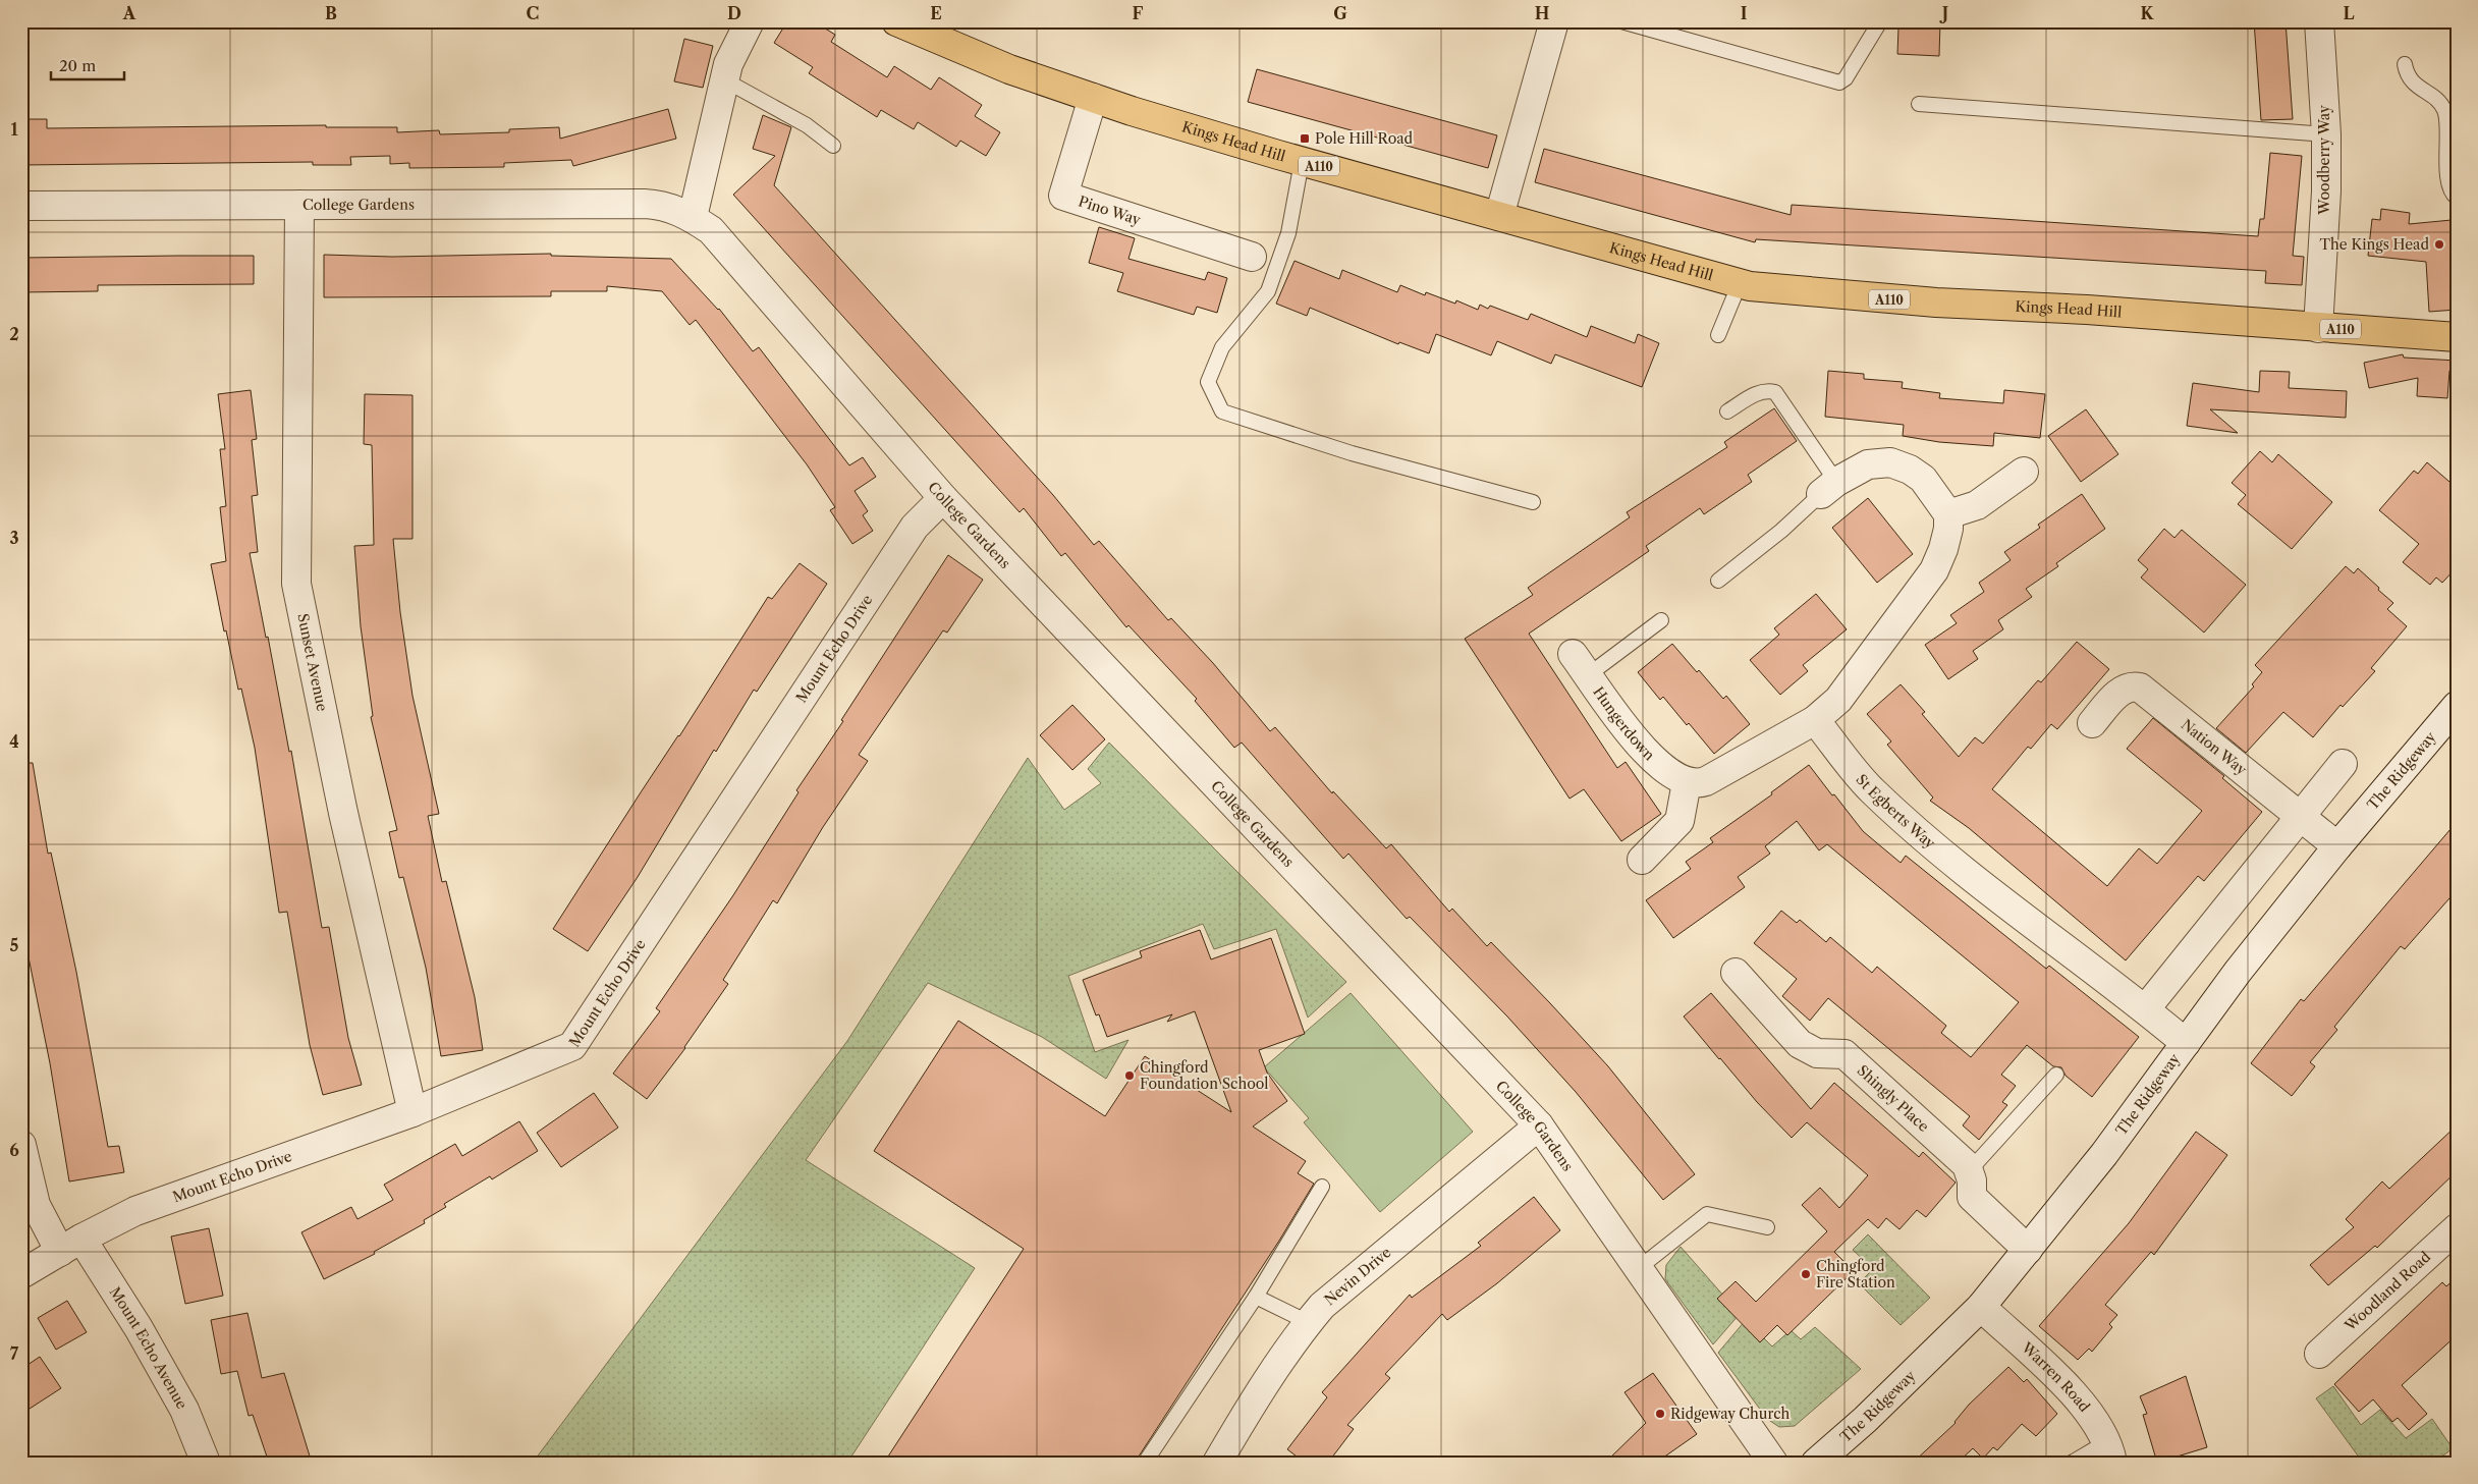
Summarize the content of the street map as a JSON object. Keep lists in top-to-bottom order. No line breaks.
{"streets":{"main road":["Kings Head Hill","A110"],"street":["Woodberry Way","College Gardens","Pino Way","Mount Echo Drive","Sunset Avenue","Hungerdown","Nation Way","The Ridgeway","St Egberts Way","Shingly Place","Nevin Drive","Woodland Road","Mount Echo Avenue","Warren Road"]},"crossings":[["Kings Head Hill","Woodberry Way"],["Kings Head Hill","Pino Way"],["College Gardens","Mount Echo Drive"],["College Gardens","Sunset Avenue"],["College Gardens","Nevin Drive"],["Mount Echo Drive","Sunset Avenue"],["Mount Echo Drive","Mount Echo Avenue"],["Nation Way","The Ridgeway"],["The Ridgeway","St Egberts Way"],["The Ridgeway","Warren Road"]],"places":{"transit":["Pole Hill Road"],"other":["The Kings Head","Chingford Foundation School","Chingford Fire Station","Ridgeway Church"]},"scale_bar":"20 m","grid":{"columns":["A","B","C","D","E","F","G","H","I","J","K","L"],"rows":["1","2","3","4","5","6","7"]}}
